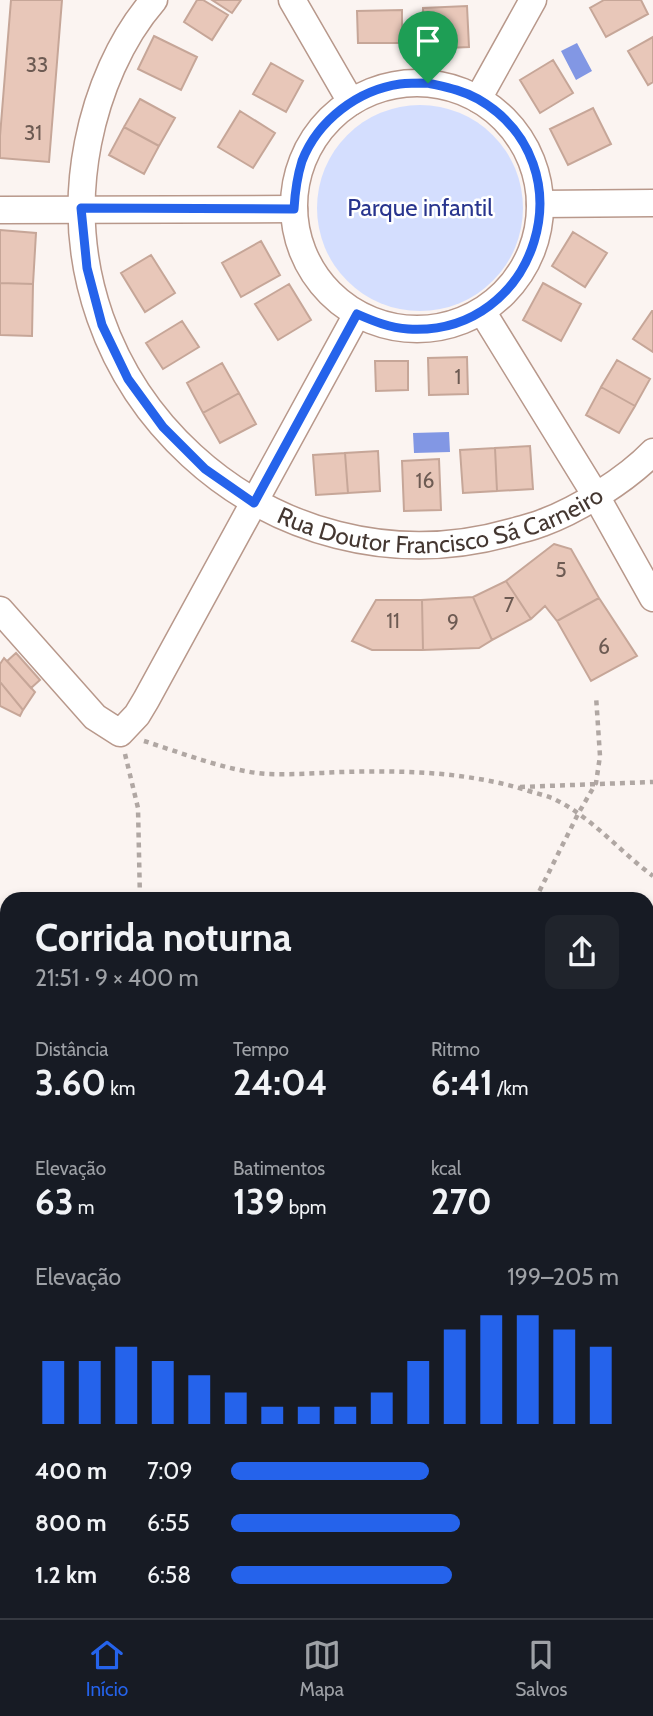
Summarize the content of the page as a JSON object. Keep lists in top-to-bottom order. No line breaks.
{"streets":{"street":["Rua Doutor Francisco Sá Carneiro"]},"parks":["Parque infantil"],"house_numbers":["33","31","1","16","5","7","11","9","6"],"page":{"heading":["Corrida noturna","21:51 · 9 × 400 m"],"stats":[["Distância","3.60 km"],["Tempo","24:04"],["Ritmo","6:41 /km"],["Elevação","63 m"],["Batimentos","139 bpm"],["kcal","270"]],"chart":["Elevação","199–205 m"],"list":[{"name":"400 m","note":"7:09"},{"name":"800 m","note":"6:55"},{"name":"1.2 km","note":"6:58"}],"tabs":["Início","Mapa","Salvos"]}}
